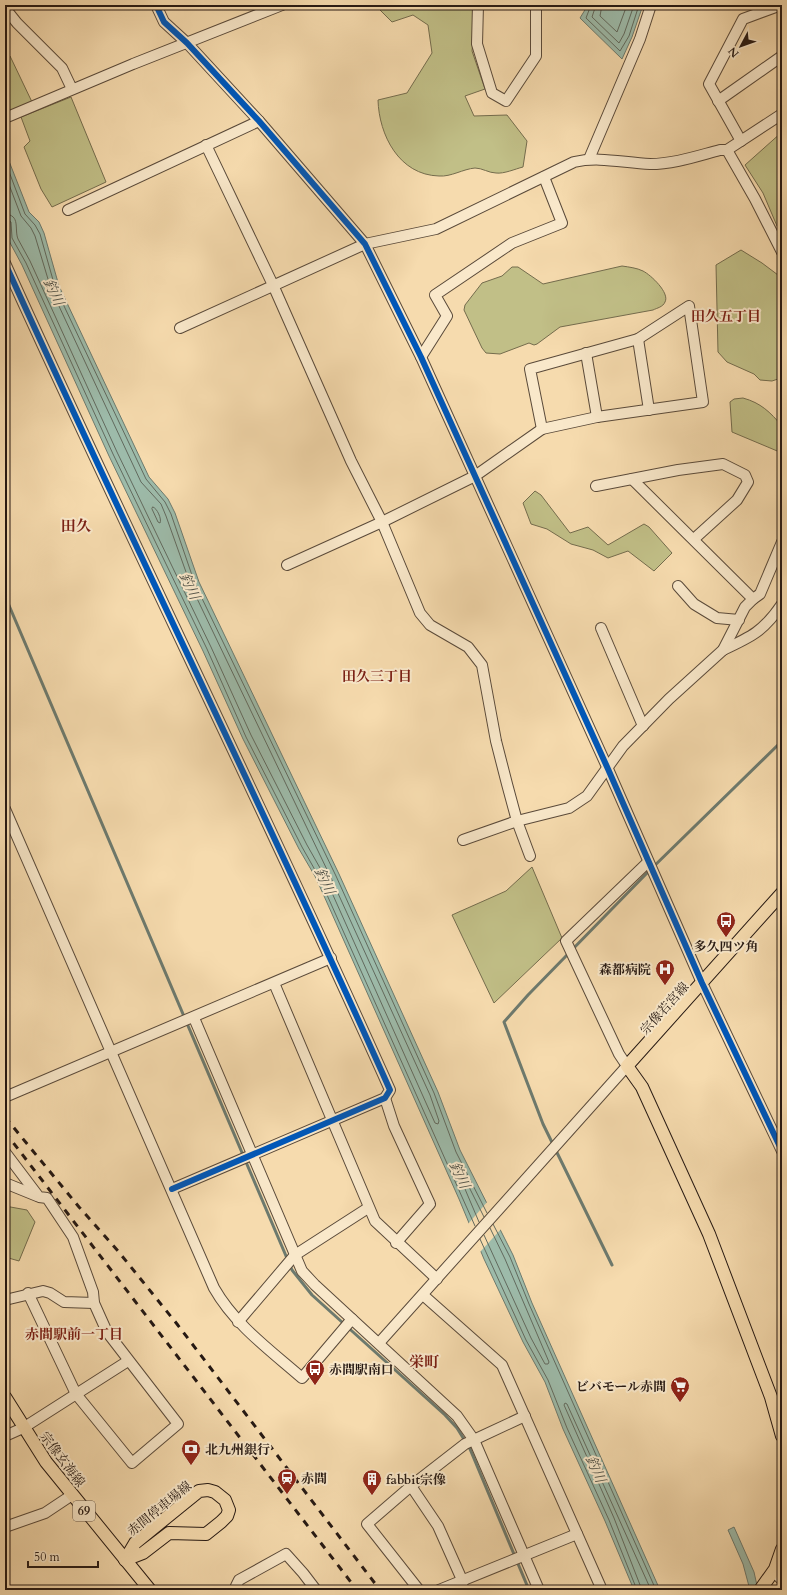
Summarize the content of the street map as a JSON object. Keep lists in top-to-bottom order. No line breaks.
{"streets":{"main road":["宗像若宮線","宗像玄海線","赤間停車場線","69"]},"crossings":[["宗像玄海線","赤間停車場線"]],"districts":["田久五丁目","田久","田久三丁目","赤間駅前一丁目","栄町"],"water":["釣川"],"places":{"bus stop":["多久四ツ角","赤間駅南口"],"hospital":["森都病院"],"supermarket":["ビバモール赤間"],"bank":["北九州銀行"],"station":["赤間"],"building":["fabbit宗像"]},"scale_bar":"50 m","north":"bottom left"}
